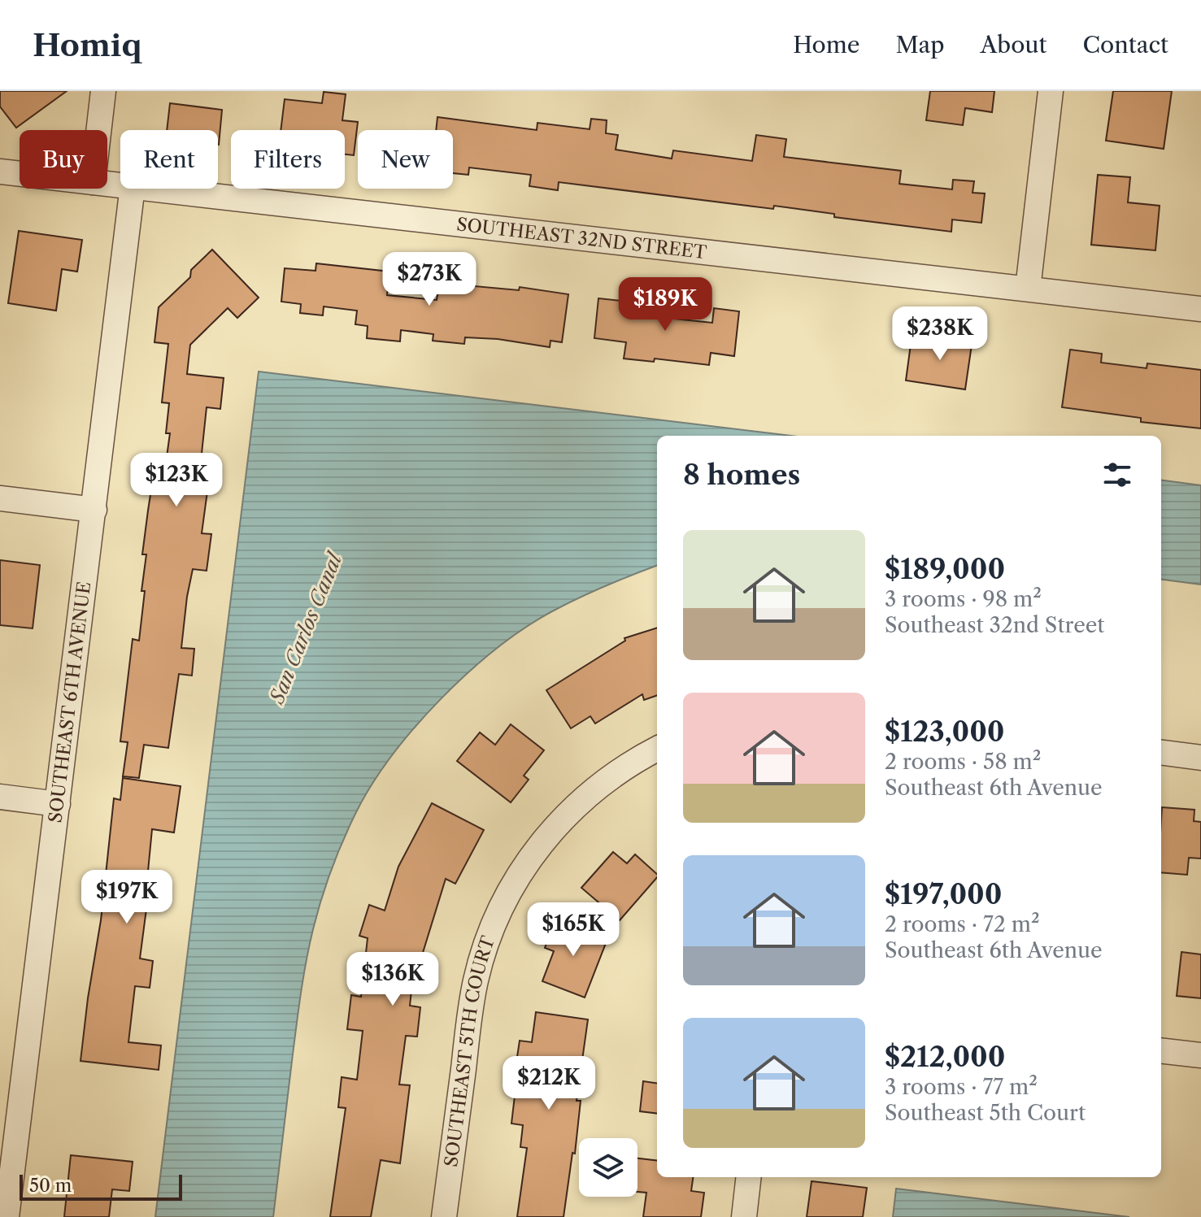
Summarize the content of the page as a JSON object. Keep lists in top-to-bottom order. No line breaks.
{"streets":{"street":["SOUTHEAST 32ND STREET","SOUTHEAST 6TH AVENUE","SOUTHEAST 5TH COURT"]},"water":["San Carlos Canal"],"scale_bar":"50 m","page":{"header":"Homiq","nav":["Home","Map","About","Contact"],"chip":["Buy","Rent","Filters","New"],"price":["$273K","$189K","$238K","$123K","$197K","$165K","$136K","$212K"],"heading":"8 homes","list":[{"name":"$189,000","note":"3 rooms · 98 m² · Southeast 32nd Street"},{"name":"$123,000","note":"2 rooms · 58 m² · Southeast 6th Avenue"},{"name":"$197,000","note":"2 rooms · 72 m² · Southeast 6th Avenue"},{"name":"$212,000","note":"3 rooms · 77 m² · Southeast 5th Court"}],"scale":"50 m"}}
